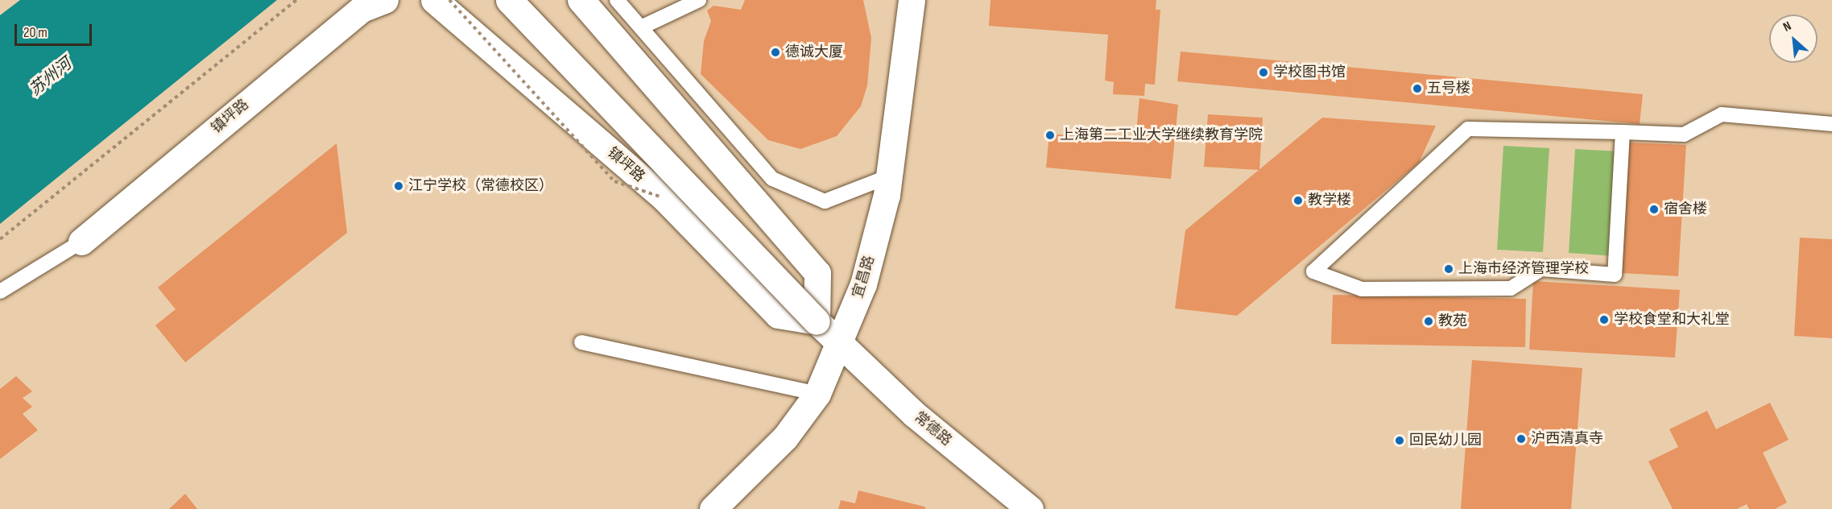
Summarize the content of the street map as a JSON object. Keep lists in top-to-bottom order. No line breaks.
{"streets":{"street":["镇坪路","宜昌路","常德路"]},"crossings":[["镇坪路","宜昌路"],["镇坪路","常德路"],["宜昌路","常德路"]],"water":["苏州河"],"places":["德诚大厦","学校图书馆","五号楼","上海第二工业大学继续教育学院","江宁学校（常德校区）","教学楼","宿舍楼","上海市经济管理学校","学校食堂和大礼堂","教苑","沪西清真寺","回民幼儿园"],"scale_bar":"20 m","north":"top left"}
